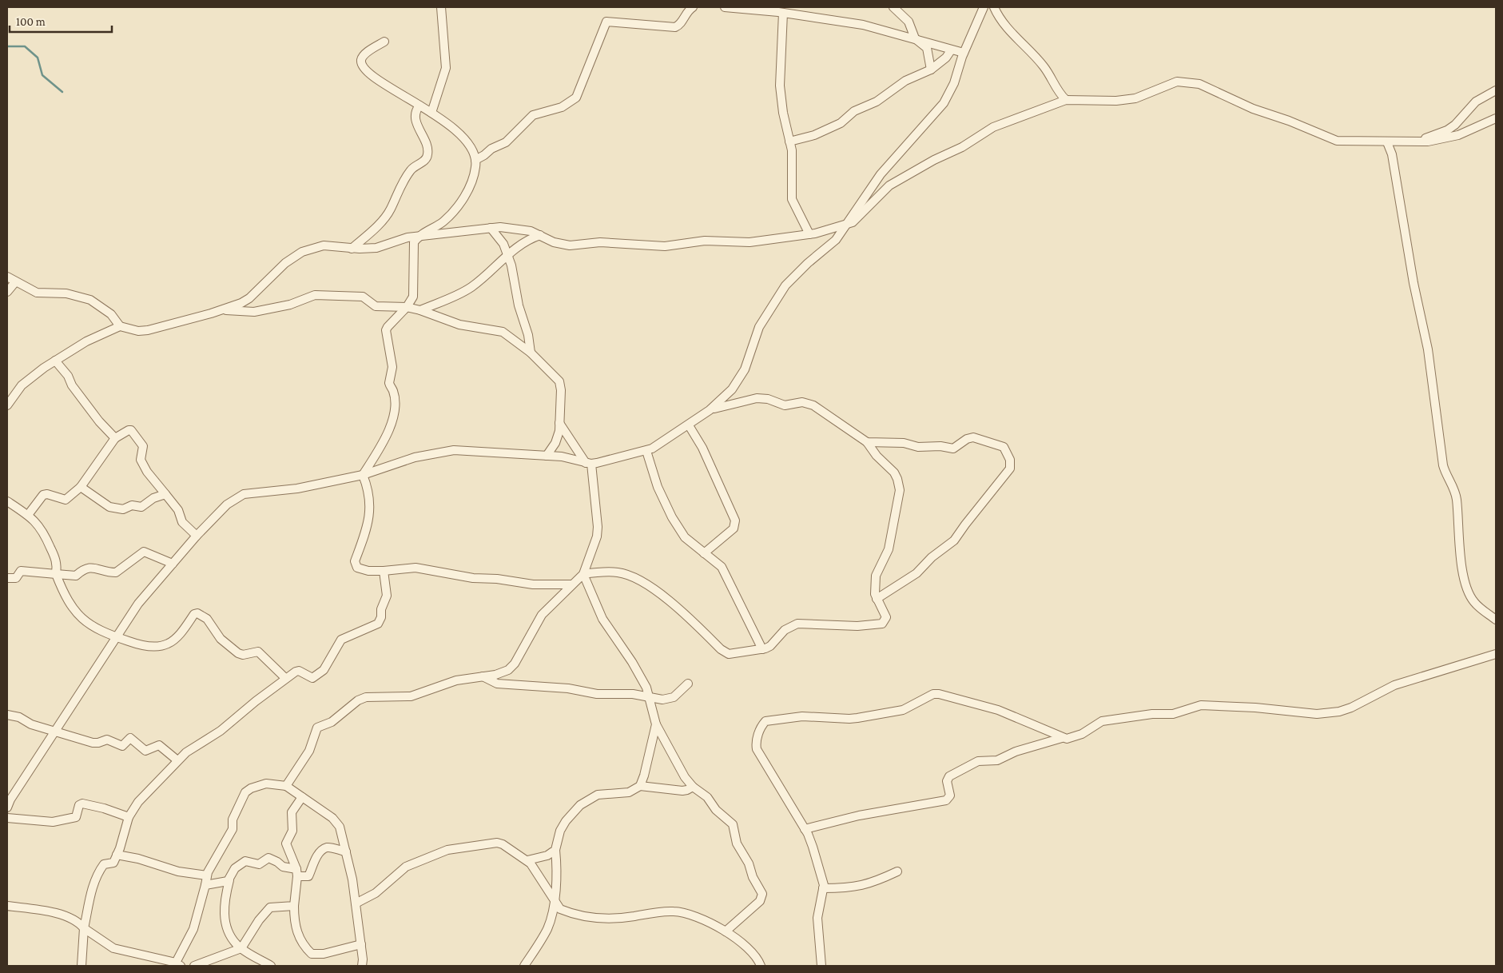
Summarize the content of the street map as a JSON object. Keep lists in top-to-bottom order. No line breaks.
{"scale_bar":"100 m"}
